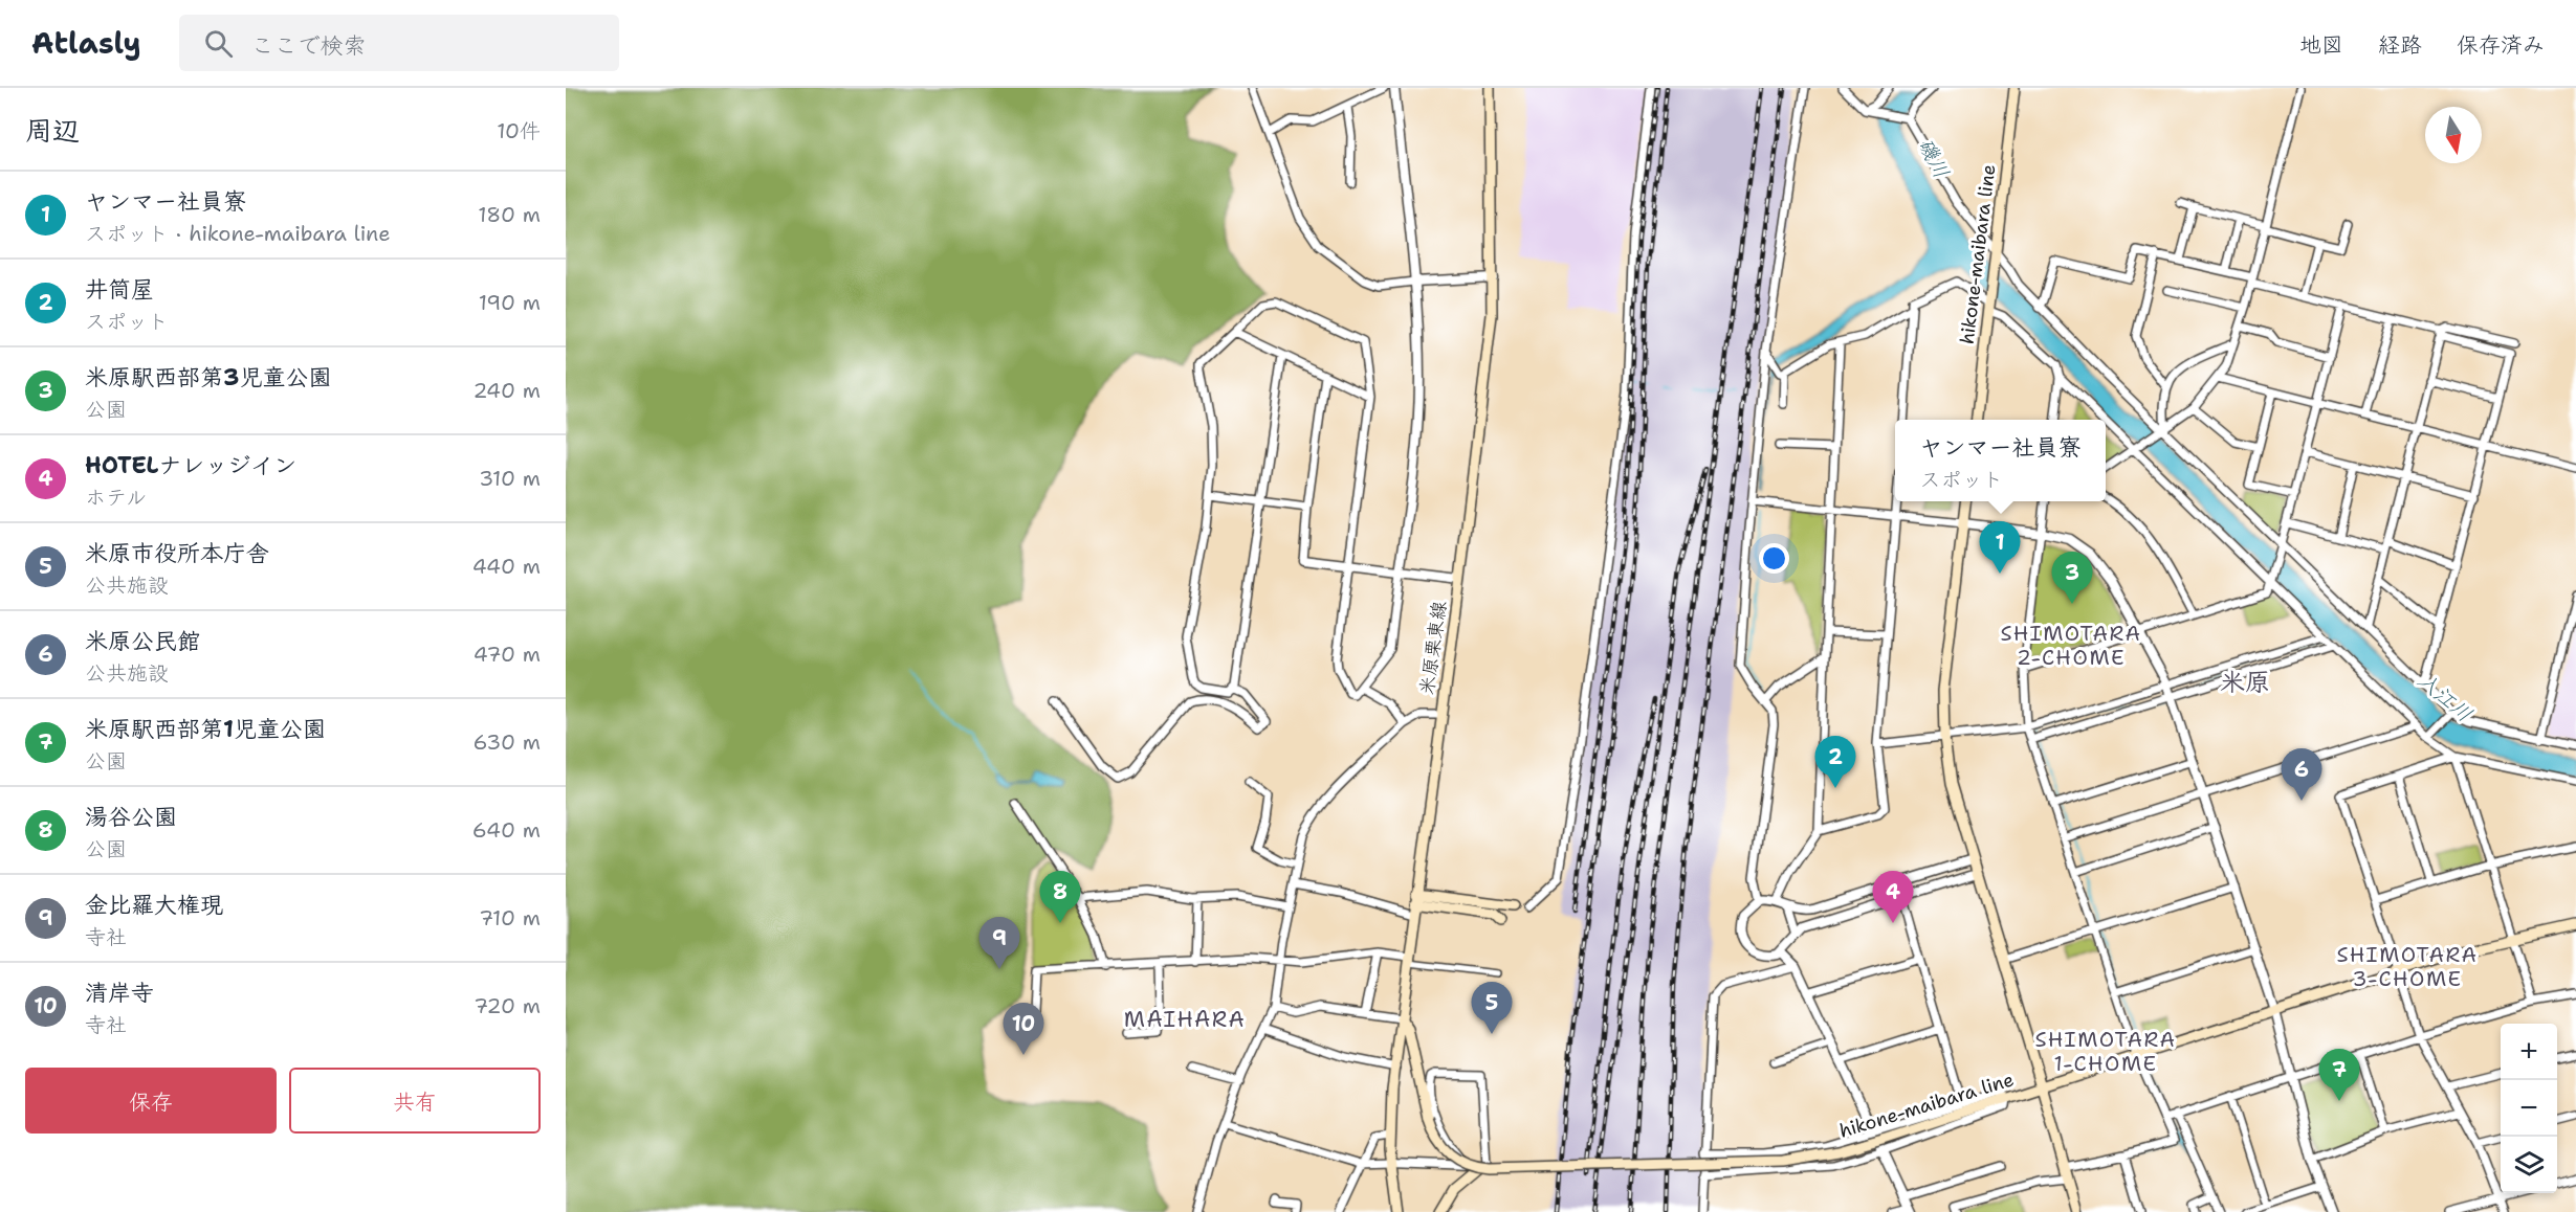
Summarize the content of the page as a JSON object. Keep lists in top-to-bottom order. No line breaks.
{"streets":{"main road":["hikone-maibara line","米原栗東線"]},"crossings":[["hikone-maibara line","米原栗東線"]],"districts":["SHIMOTARA 2-CHOME","米原","SHIMOTARA 3-CHOME","MAIHARA","SHIMOTARA 1-CHOME"],"water":["磯川","入江川"],"north":"bottom","page":{"header":"Atlasly","search":"ここで検索","nav":["地図","経路","保存済み"],"heading":["周辺","10件"],"list":[{"mark":"1","name":"ヤンマー社員寮","note":"スポット · hikone-maibara line","value":"180 m"},{"mark":"2","name":"井筒屋","note":"スポット","value":"190 m"},{"mark":"3","name":"米原駅西部第3児童公園","note":"公園","value":"240 m"},{"mark":"4","name":"HOTELナレッジイン","note":"ホテル","value":"310 m"},{"mark":"5","name":"米原市役所本庁舎","note":"公共施設","value":"440 m"},{"mark":"6","name":"米原公民館","note":"公共施設","value":"470 m"},{"mark":"7","name":"米原駅西部第1児童公園","note":"公園","value":"630 m"},{"mark":"8","name":"湯谷公園","note":"公園","value":"640 m"},{"mark":"9","name":"金比羅大権現","note":"寺社","value":"710 m"},{"mark":"10","name":"清岸寺","note":"寺社","value":"720 m"}],"popup":["ヤンマー社員寮","スポット"],"pins":["1","3","2","6","4","8","9","5","10","7"],"map_buttons":["+","−"],"buttons":["保存","共有"]}}
